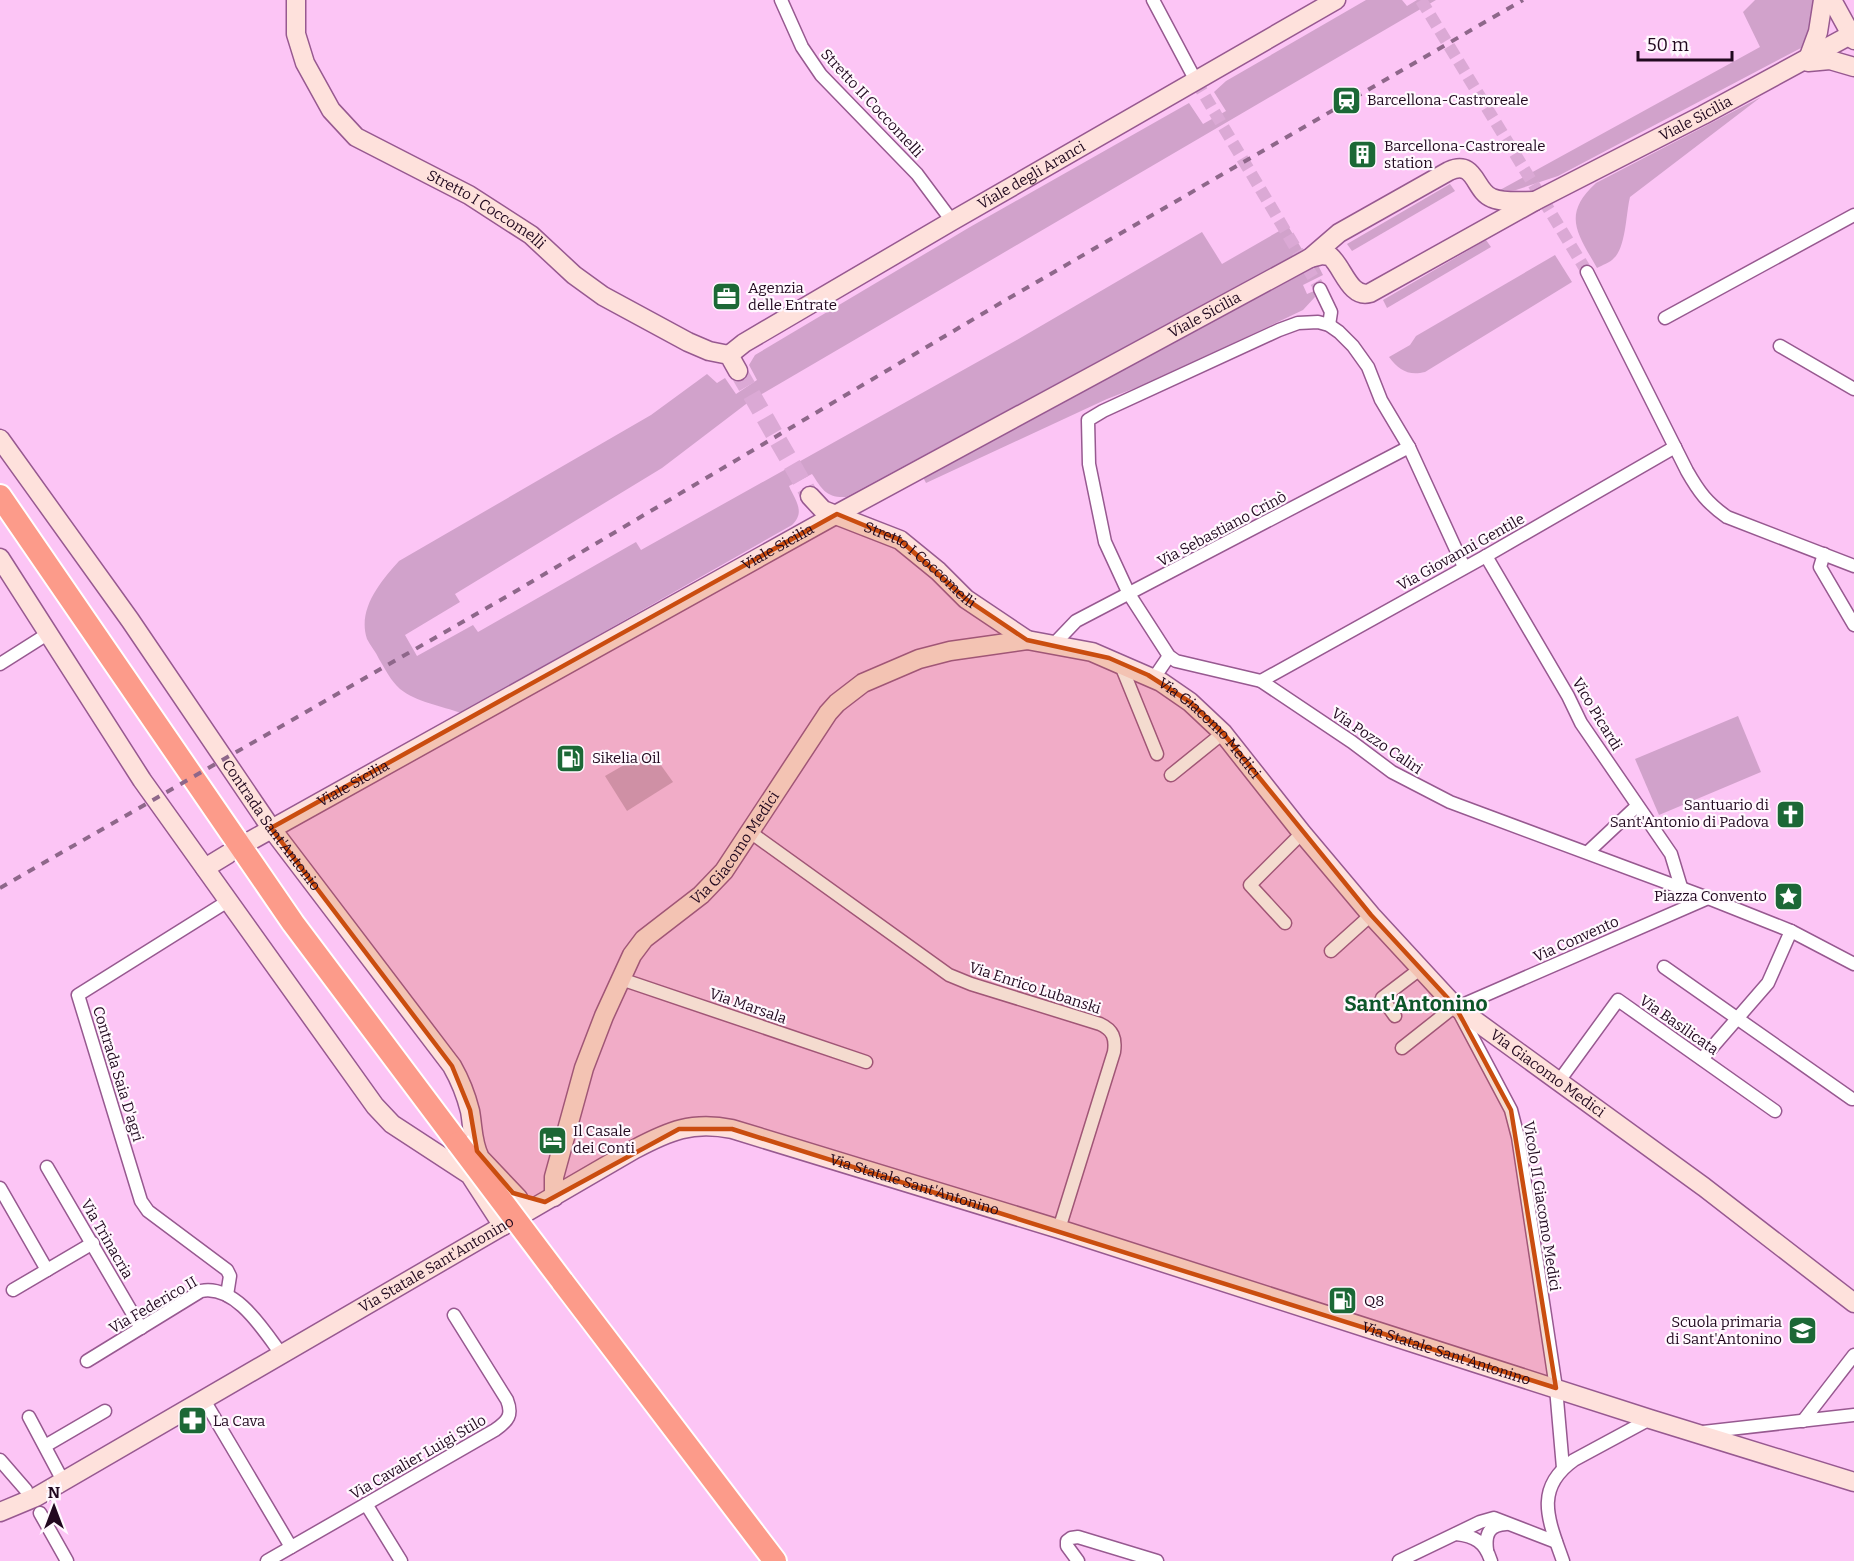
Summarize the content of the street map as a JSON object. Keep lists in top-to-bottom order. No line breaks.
{"streets":{"street":["Stretto II Coccomelli","Viale Sicilia","Viale degli Aranci","Stretto I Coccomelli","Via Sebastiano Crinò","Via Giovanni Gentile","Vico Picardi","Via Giacomo Medici","Via Pozzo Caliri","Contrada Sant'Antonio","Via Convento","Via Enrico Lubanski","Via Marsala","Via Basilicata","Contrada Saia D'agri","Via Statale Sant'Antonino","Vicolo II Giacomo Medici","Via Trinacria","Via Federico II","Via Cavalier Luigi Stilo"]},"crossings":[["Stretto II Coccomelli","Viale degli Aranci"],["Viale Sicilia","Stretto I Coccomelli"],["Viale Sicilia","Contrada Sant'Antonio"],["Viale degli Aranci","Stretto I Coccomelli"],["Stretto I Coccomelli","Via Giacomo Medici"],["Via Sebastiano Crinò","Via Giacomo Medici"],["Via Giovanni Gentile","Vico Picardi"],["Via Giovanni Gentile","Via Pozzo Caliri"],["Vico Picardi","Via Pozzo Caliri"],["Via Giacomo Medici","Via Convento"],["Via Giacomo Medici","Via Enrico Lubanski"],["Via Giacomo Medici","Via Marsala"],["Via Giacomo Medici","Via Basilicata"],["Via Giacomo Medici","Via Statale Sant'Antonino"],["Via Giacomo Medici","Vicolo II Giacomo Medici"],["Via Pozzo Caliri","Via Convento"],["Contrada Sant'Antonio","Contrada Saia D'agri"],["Contrada Sant'Antonio","Via Statale Sant'Antonino"],["Via Convento","Vicolo II Giacomo Medici"],["Via Enrico Lubanski","Via Statale Sant'Antonino"],["Contrada Saia D'agri","Via Federico II"],["Via Statale Sant'Antonino","Vicolo II Giacomo Medici"],["Via Trinacria","Via Federico II"]],"districts":["Sant'Antonino"],"places":{"station":["Barcellona-Castroreale"],"building":["Barcellona-Castroreale station"],"office":["Agenzia delle Entrate"],"fuel station":["Sikelia Oil","Q8"],"church":["Santuario di Sant'Antonio di Padova"],"place":["Piazza Convento"],"hotel":["Il Casale dei Conti"],"school or university":["Scuola primaria di Sant'Antonino"],"pharmacy":["La Cava"]},"scale_bar":"50 m","north":"top"}
